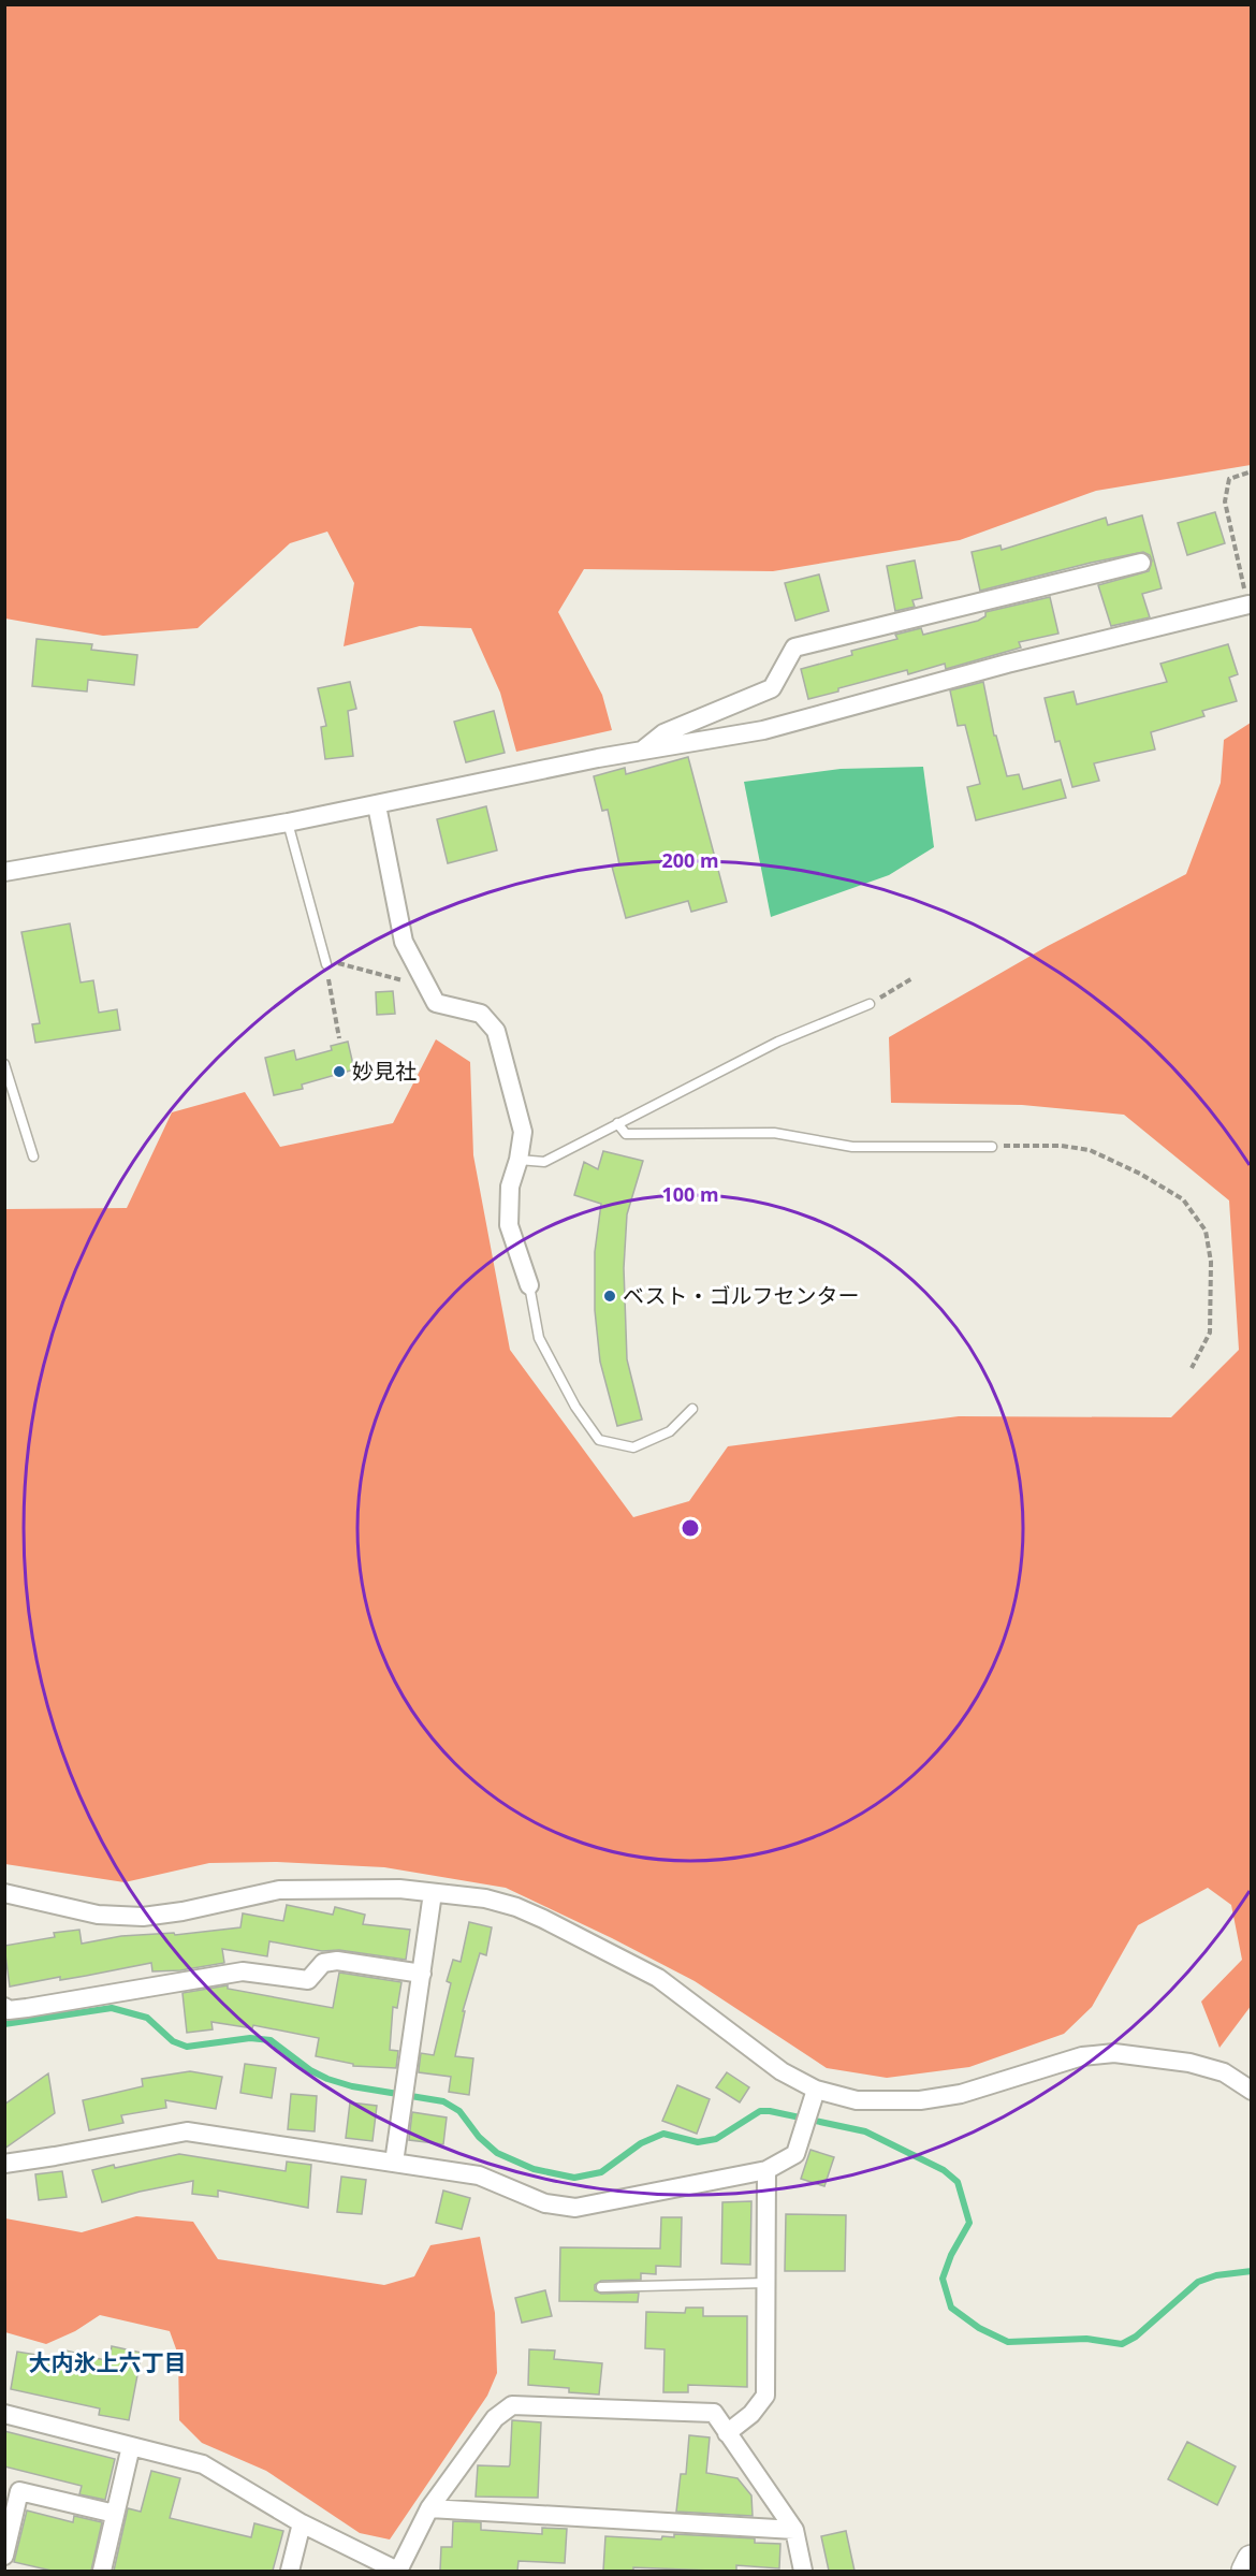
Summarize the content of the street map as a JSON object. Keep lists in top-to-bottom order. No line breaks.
{"districts":["大内氷上六丁目"],"places":["妙見社","ベスト・ゴルフセンター"],"rings":["200 m","100 m"]}
